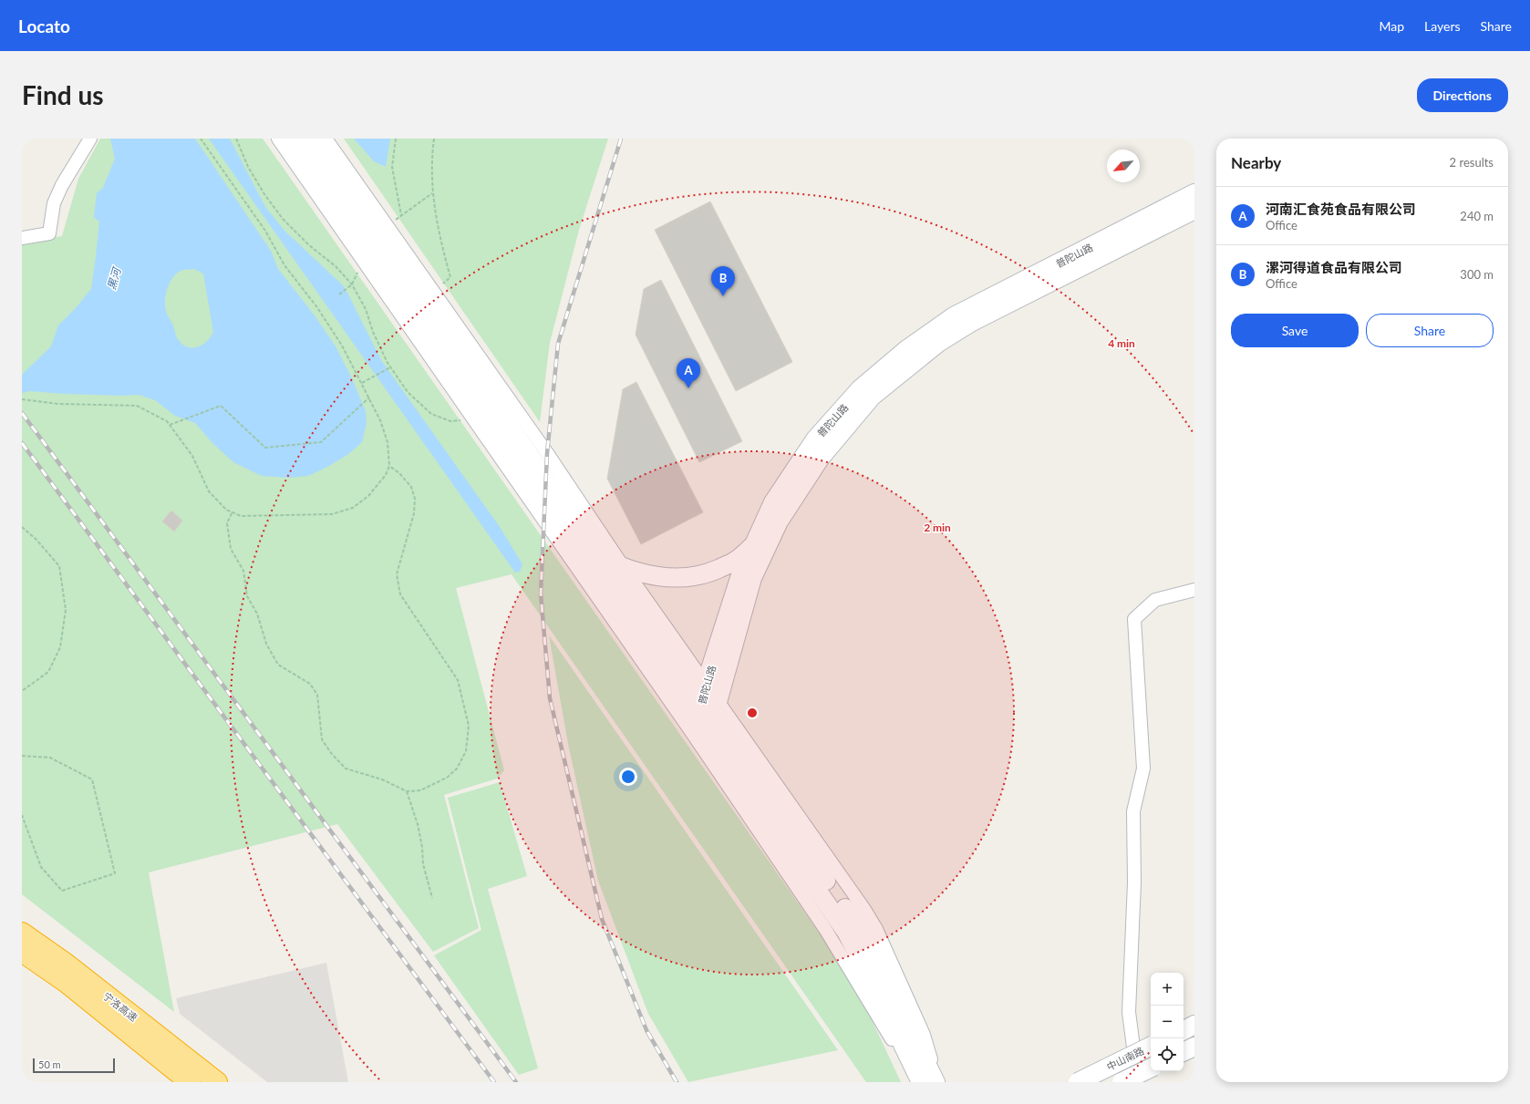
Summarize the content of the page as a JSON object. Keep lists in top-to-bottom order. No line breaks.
{"streets":{"highway":["宁洛高速"],"main road":["普陀山路","中山南路"]},"water":["黑河"],"scale_bar":"50 m","north":"bottom left","page":{"header":"Locato","nav":["Map","Layers","Share"],"buttons":["Directions",["Save","Share"]],"title":"Find us","heading":["Nearby","2 results"],"list":[{"mark":"A","name":"河南汇食苑食品有限公司","note":"Office","value":"240 m"},{"mark":"B","name":"漯河得道食品有限公司","note":"Office","value":"300 m"}],"pins":["B","A"],"map_buttons":["+","−"],"scale":"50 m"},"rings":["4 min","2 min"]}
